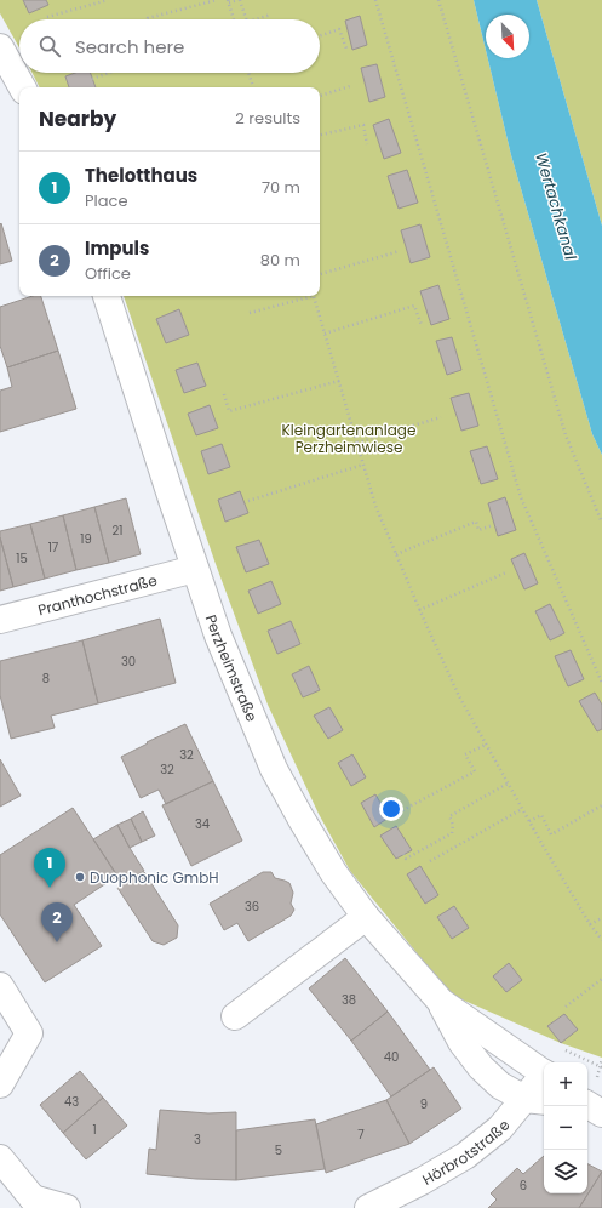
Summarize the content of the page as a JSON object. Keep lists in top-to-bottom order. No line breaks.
{"streets":{"street":["Pranthochstraße","Perzheimstraße","Hörbrotstraße"]},"crossings":[["Pranthochstraße","Perzheimstraße"],["Perzheimstraße","Hörbrotstraße"]],"water":["Wertachkanal"],"parks":["Kleingartenanlage Perzheimwiese"],"places":["Duophonic GmbH"],"house_numbers":["21","19","17","15","30","8","32","32","34","36","38","40","43","9","1","7","3","5","6"],"north":"bottom right","page":{"search":"Search here","heading":["Nearby","2 results"],"list":[{"mark":"1","name":"Thelotthaus","note":"Place","value":"70 m"},{"mark":"2","name":"Impuls","note":"Office","value":"80 m"}],"pins":["1","2"],"map_buttons":["+","−"]}}
